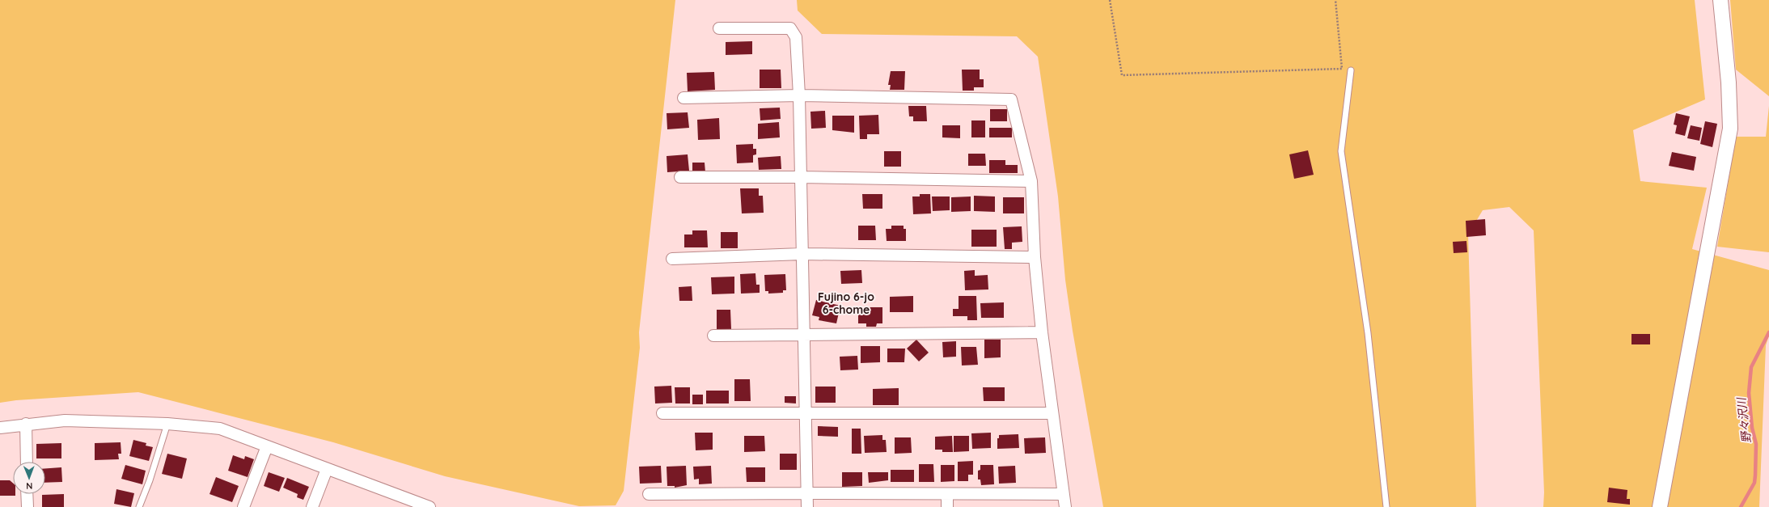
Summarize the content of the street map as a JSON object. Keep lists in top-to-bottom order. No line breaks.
{"districts":["Fujino 6-jo 6-chome"],"water":["野々沢川"],"north":"bottom"}
